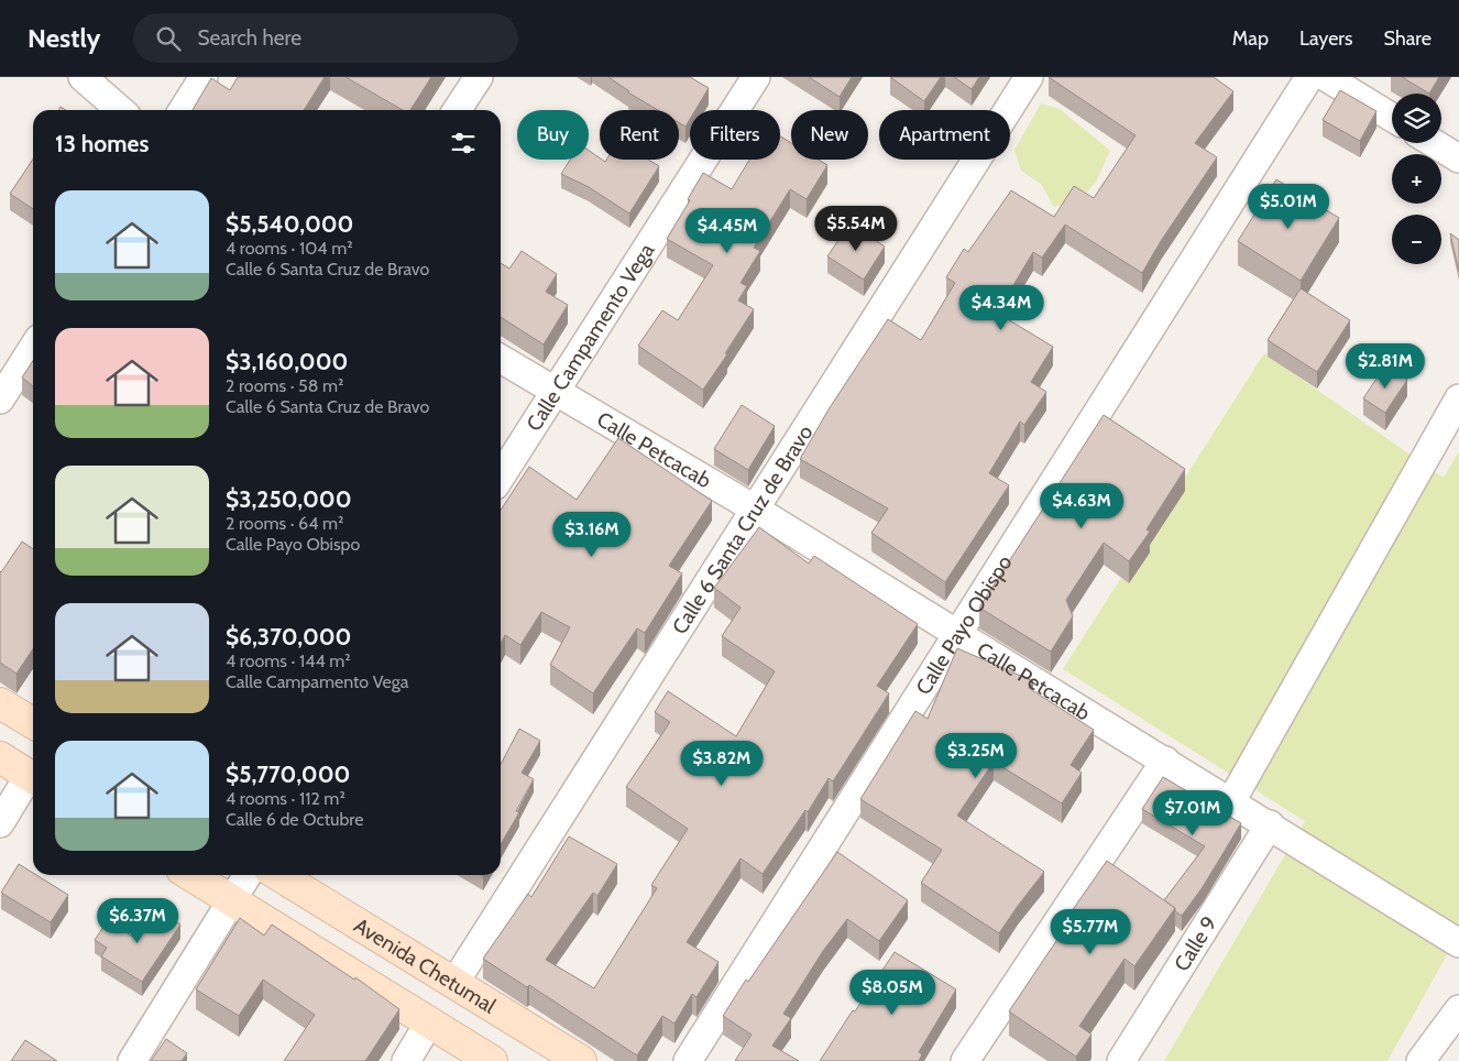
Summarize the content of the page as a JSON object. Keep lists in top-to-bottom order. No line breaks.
{"streets":{"main road":["Avenida Chetumal"],"street":["Calle Campamento Vega","Calle Petcacab","Calle 6 Santa Cruz de Bravo","Calle Payo Obispo","Calle 9"]},"crossings":[["Calle Campamento Vega","Calle Petcacab"],["Calle Petcacab","Calle 6 Santa Cruz de Bravo"],["Calle Petcacab","Calle Payo Obispo"],["Calle Petcacab","Calle 9"],["Calle 6 Santa Cruz de Bravo","Avenida Chetumal"]],"page":{"header":"Nestly","search":"Search here","nav":["Map","Layers","Share"],"map_buttons":["+","−"],"chip":["Buy","Rent","Filters","New","Apartment"],"heading":"13 homes","list":[{"name":"$5,540,000","note":"4 rooms · 104 m² · Calle 6 Santa Cruz de Bravo"},{"name":"$3,160,000","note":"2 rooms · 58 m² · Calle 6 Santa Cruz de Bravo"},{"name":"$3,250,000","note":"2 rooms · 64 m² · Calle Payo Obispo"},{"name":"$6,370,000","note":"4 rooms · 144 m² · Calle Campamento Vega"},{"name":"$5,770,000","note":"4 rooms · 112 m² · Calle 6 de Octubre"}],"price":["$5.01M","$5.54M","$4.45M","$4.34M","$2.81M","$4.63M","$3.16M","$3.25M","$3.82M","$7.01M","$6.37M","$5.77M","$8.05M"]}}
